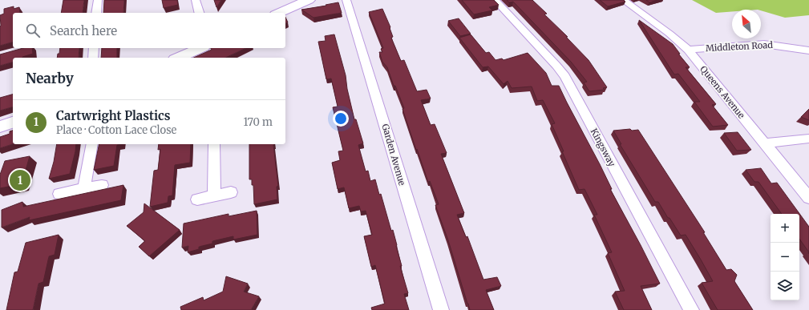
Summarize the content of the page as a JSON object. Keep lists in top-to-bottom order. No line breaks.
{"streets":{"street":["Middleton Road","Queens Avenue","Kingsway","Garden Avenue"]},"crossings":[["Middleton Road","Queens Avenue"]],"north":"top left","page":{"search":"Search here","heading":"Nearby","list":[{"mark":"1","name":"Cartwright Plastics","note":"Place · Cotton Lace Close","value":"170 m"}],"pins":"1","map_buttons":["+","−"]}}
